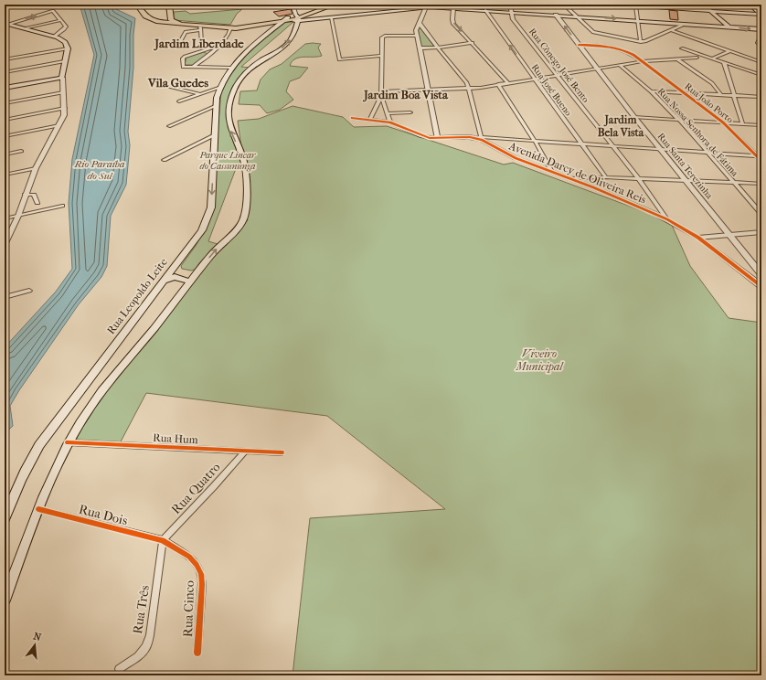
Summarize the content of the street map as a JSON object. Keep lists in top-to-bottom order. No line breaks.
{"streets":{"main road":["Rua Leopoldo Leite"],"street":["Rua Cônego José Bento","Rua José Bueno","Rua João Porto","Rua Nossa Senhora de Fátima","Rua Santa Terezinha","Avenida Darcy de Oliveira Reis","Rua Hum","Rua Quatro","Rua Dois","Rua Cinco","Rua Três"]},"crossings":[["Rua Cônego José Bento","Avenida Darcy de Oliveira Reis"],["Rua João Porto","Rua Santa Terezinha"],["Rua Hum","Rua Quatro"],["Rua Quatro","Rua Dois"],["Rua Quatro","Rua Cinco"],["Rua Quatro","Rua Três"],["Rua Dois","Rua Cinco"],["Rua Dois","Rua Três"],["Rua Cinco","Rua Três"]],"districts":["Jardim Liberdade","Vila Guedes","Jardim Boa Vista","Jardim Bela Vista"],"water":["Rio Paraíba do Sul"],"parks":["Parque Linear do Cassununga","Viveiro Municipal"],"north":"top"}
